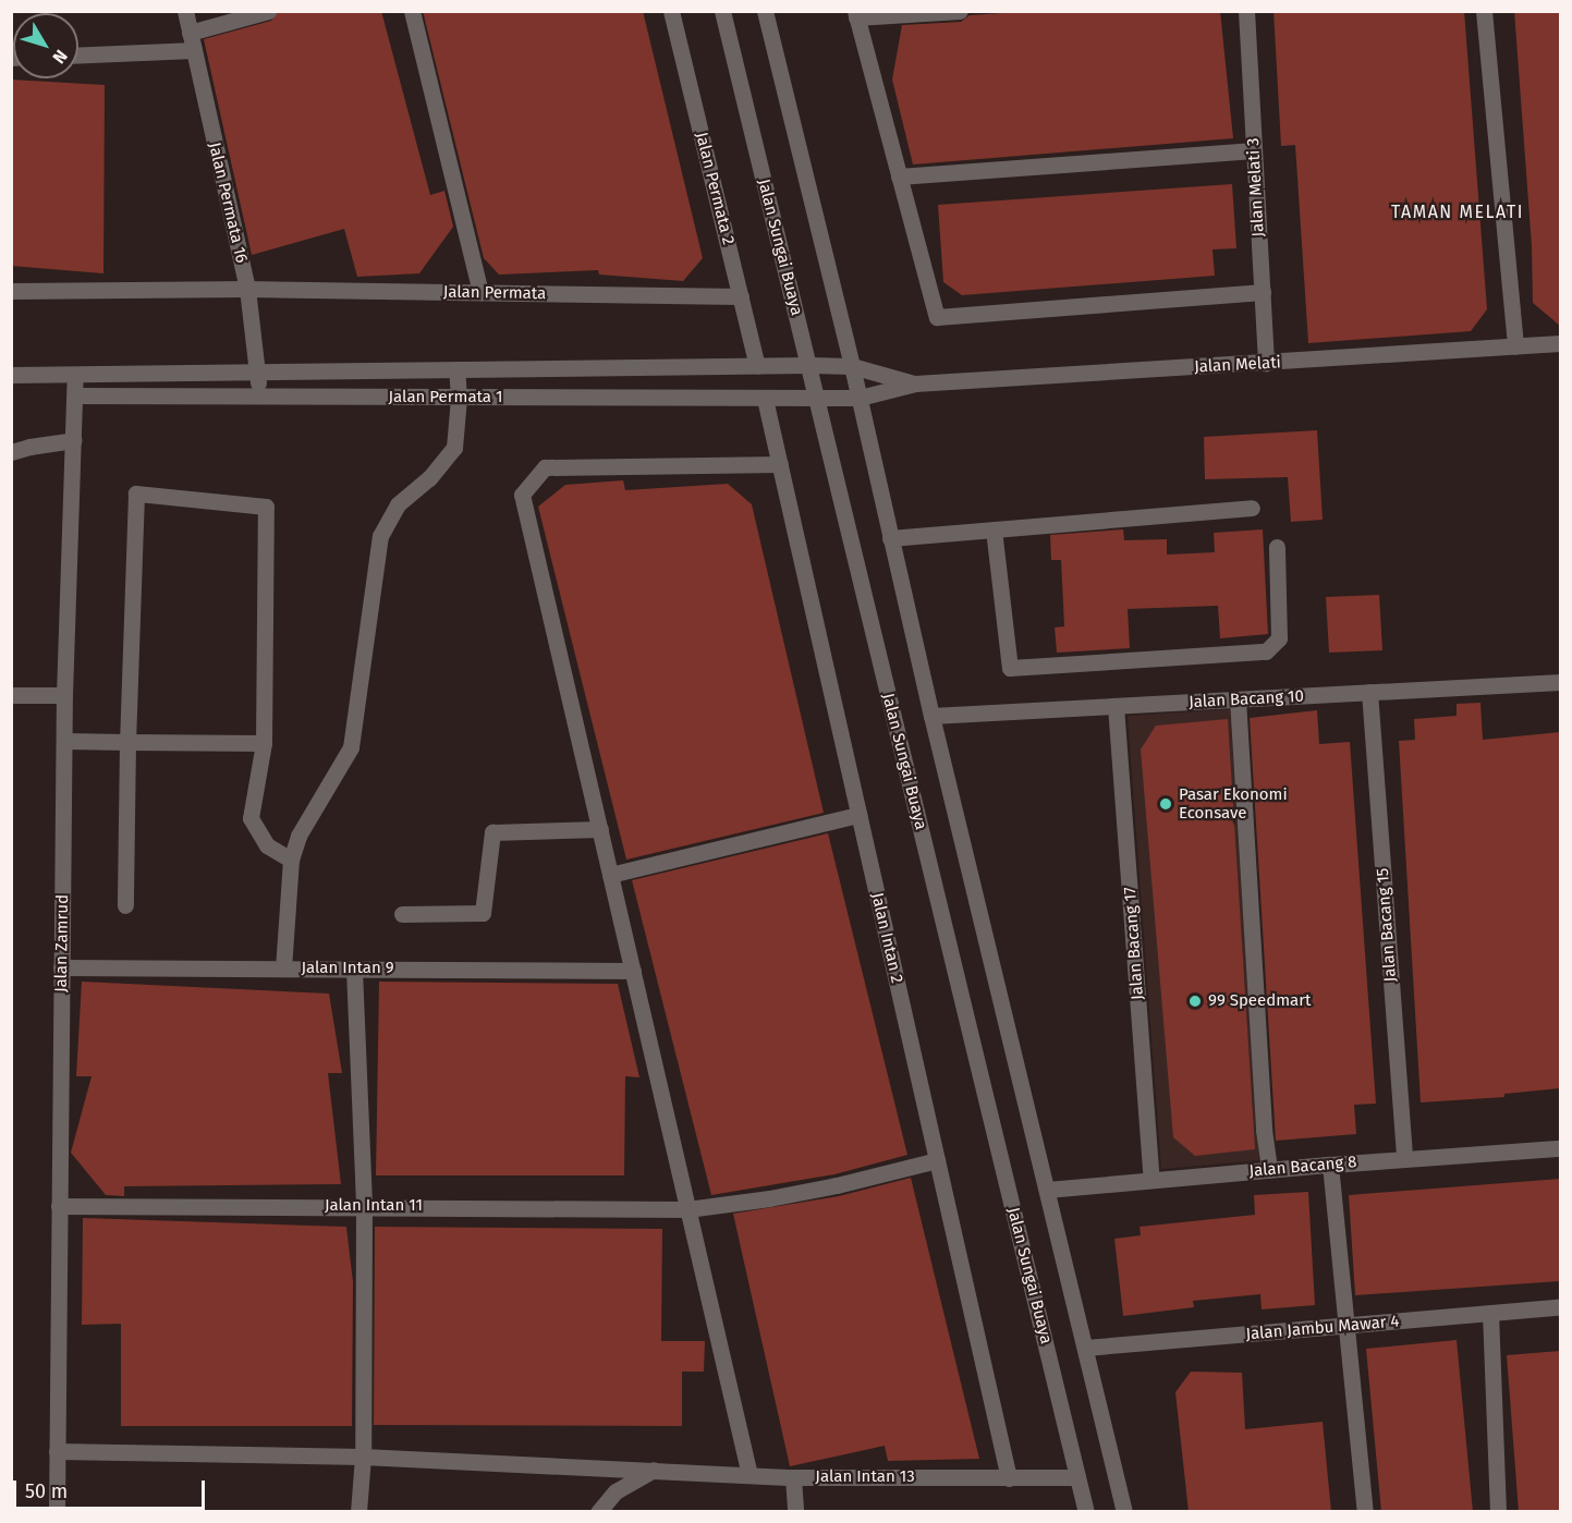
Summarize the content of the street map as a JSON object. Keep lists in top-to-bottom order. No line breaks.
{"streets":{"street":["Jalan Melati 3","Jalan Permata 2","Jalan Permata 16","Jalan Sungai Buaya","Jalan Permata","Jalan Melati","Jalan Permata 1","Jalan Bacang 10","Jalan Bacang 15","Jalan Intan 2","Jalan Zamrud","Jalan Bacang 17","Jalan Intan 9","Jalan Bacang 8","Jalan Intan 11","Jalan Jambu Mawar 4","Jalan Intan 13"]},"crossings":[["Jalan Melati 3","Jalan Melati"],["Jalan Permata 2","Jalan Permata"],["Jalan Permata 2","Jalan Permata 1"],["Jalan Permata 16","Jalan Permata"],["Jalan Permata 16","Jalan Permata 1"],["Jalan Sungai Buaya","Jalan Melati"],["Jalan Sungai Buaya","Jalan Permata 1"],["Jalan Sungai Buaya","Jalan Intan 13"],["Jalan Melati","Jalan Permata 1"],["Jalan Permata 1","Jalan Intan 2"],["Jalan Permata 1","Jalan Zamrud"],["Jalan Bacang 10","Jalan Bacang 15"],["Jalan Bacang 10","Jalan Bacang 17"],["Jalan Bacang 15","Jalan Bacang 8"],["Jalan Intan 2","Jalan Intan 11"],["Jalan Intan 2","Jalan Intan 13"],["Jalan Zamrud","Jalan Intan 9"],["Jalan Zamrud","Jalan Intan 11"],["Jalan Zamrud","Jalan Intan 13"],["Jalan Bacang 17","Jalan Bacang 8"]],"districts":["TAMAN MELATI"],"places":["Pasar Ekonomi Econsave","99 Speedmart"],"scale_bar":"50 m","north":"bottom right"}
